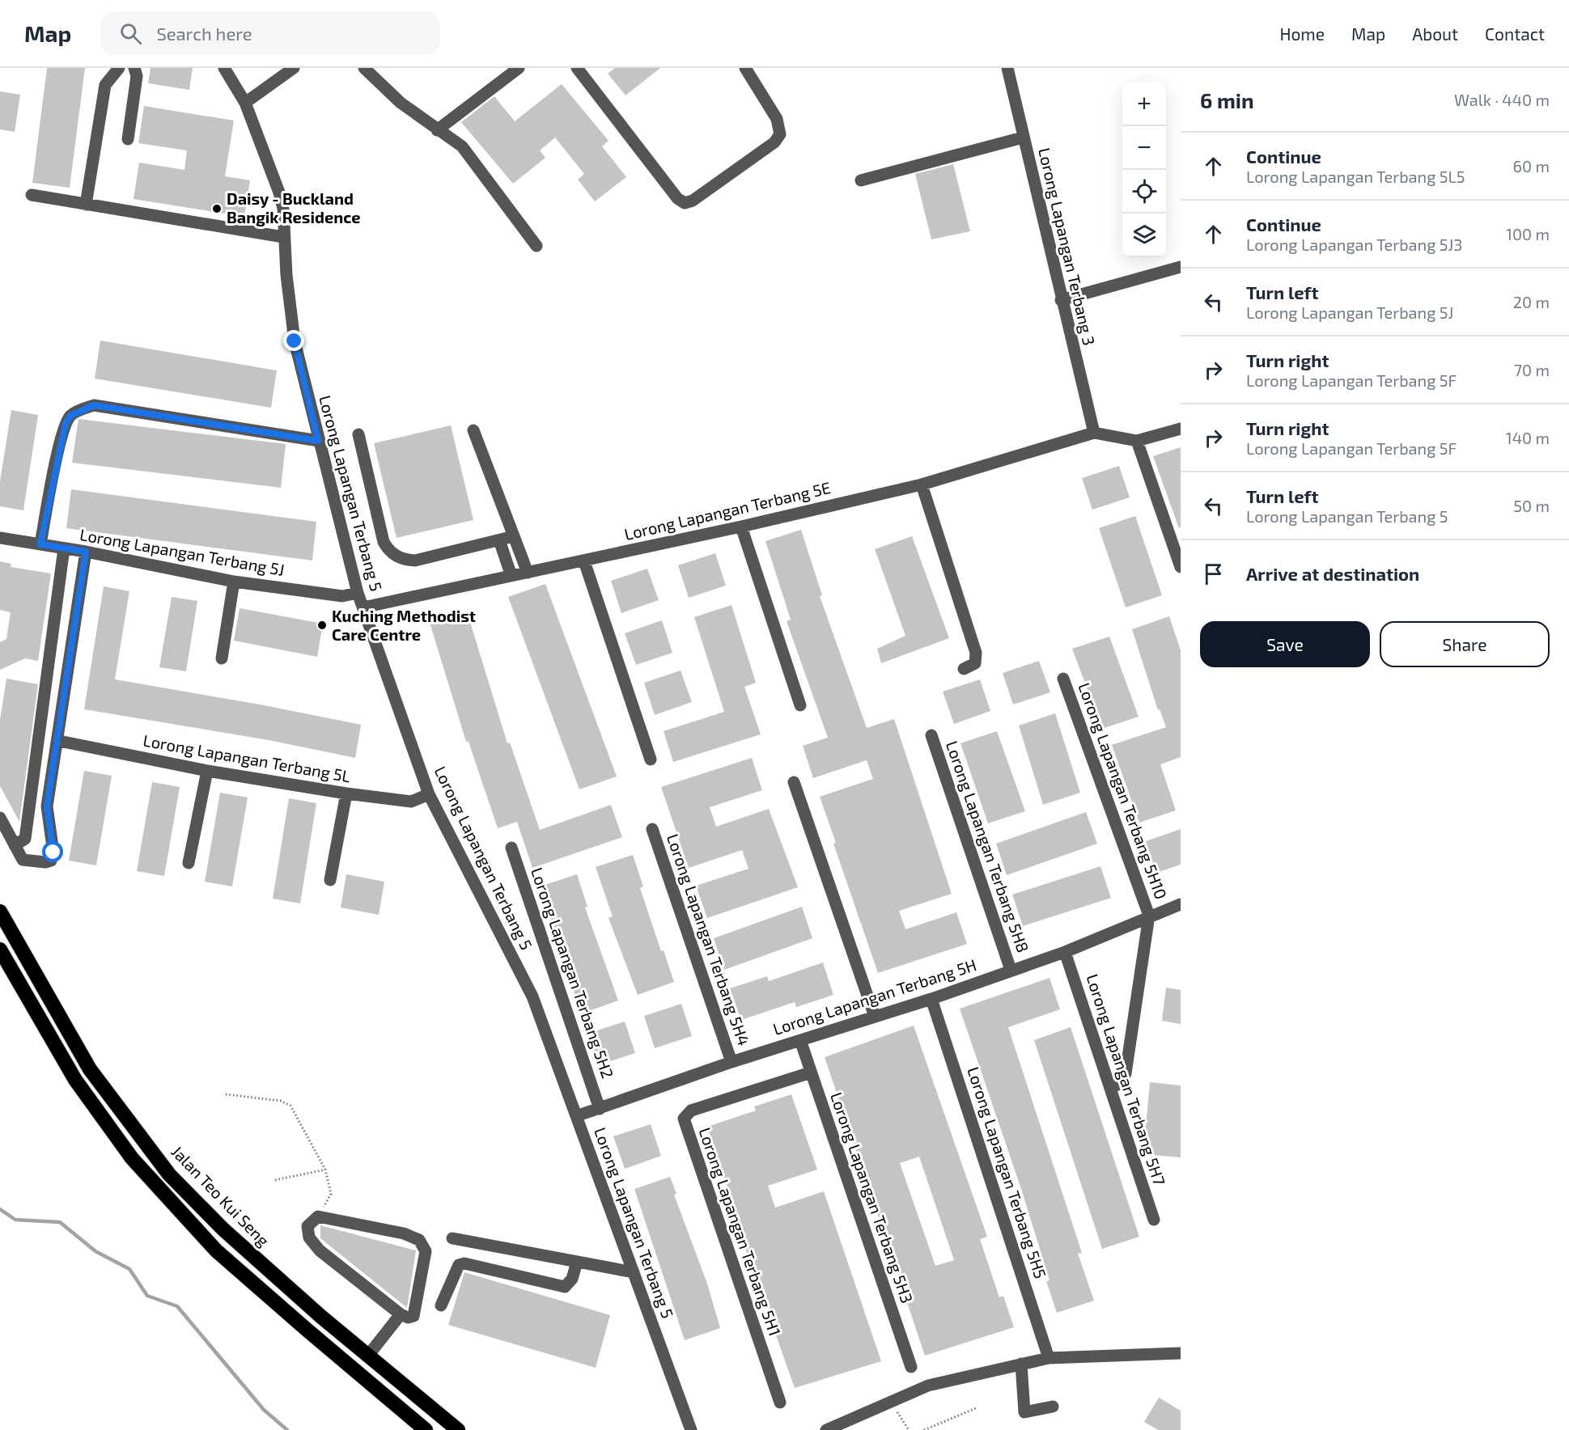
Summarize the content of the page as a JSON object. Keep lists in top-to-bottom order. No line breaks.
{"streets":{"highway":["Jalan Teo Kui Seng"],"street":["Lorong Lapangan Terbang 3","Lorong Lapangan Terbang 5","Lorong Lapangan Terbang 5E","Lorong Lapangan Terbang 5J","Lorong Lapangan Terbang 5L","Lorong Lapangan Terbang 5H10","Lorong Lapangan Terbang 5H8","Lorong Lapangan Terbang 5H4","Lorong Lapangan Terbang 5H2","Lorong Lapangan Terbang 5H","Lorong Lapangan Terbang 5H7","Lorong Lapangan Terbang 5H5","Lorong Lapangan Terbang 5H3","Lorong Lapangan Terbang 5H1"]},"crossings":[["Lorong Lapangan Terbang 3","Lorong Lapangan Terbang 5E"],["Lorong Lapangan Terbang 5","Lorong Lapangan Terbang 5E"],["Lorong Lapangan Terbang 5","Lorong Lapangan Terbang 5J"],["Lorong Lapangan Terbang 5","Lorong Lapangan Terbang 5L"],["Lorong Lapangan Terbang 5","Lorong Lapangan Terbang 5H"],["Lorong Lapangan Terbang 5H10","Lorong Lapangan Terbang 5H"],["Lorong Lapangan Terbang 5H8","Lorong Lapangan Terbang 5H"],["Lorong Lapangan Terbang 5H4","Lorong Lapangan Terbang 5H"],["Lorong Lapangan Terbang 5H2","Lorong Lapangan Terbang 5H"],["Lorong Lapangan Terbang 5H","Lorong Lapangan Terbang 5H7"],["Lorong Lapangan Terbang 5H","Lorong Lapangan Terbang 5H5"],["Lorong Lapangan Terbang 5H","Lorong Lapangan Terbang 5H3"],["Lorong Lapangan Terbang 5H3","Lorong Lapangan Terbang 5H1"]],"places":["Daisy - Buckland Bangik Residence","Kuching Methodist Care Centre"],"page":{"header":"Map","search":"Search here","nav":["Home","Map","About","Contact"],"heading":["6 min","Walk · 440 m"],"map_buttons":["+","−"],"list":[["Continue","Lorong Lapangan Terbang 5L5","60 m"],["Continue","Lorong Lapangan Terbang 5J3","100 m"],["Turn left","Lorong Lapangan Terbang 5J","20 m"],["Turn right","Lorong Lapangan Terbang 5F","70 m"],["Turn right","Lorong Lapangan Terbang 5F","140 m"],["Turn left","Lorong Lapangan Terbang 5","50 m"],"Arrive at destination"],"buttons":["Save","Share"]}}
